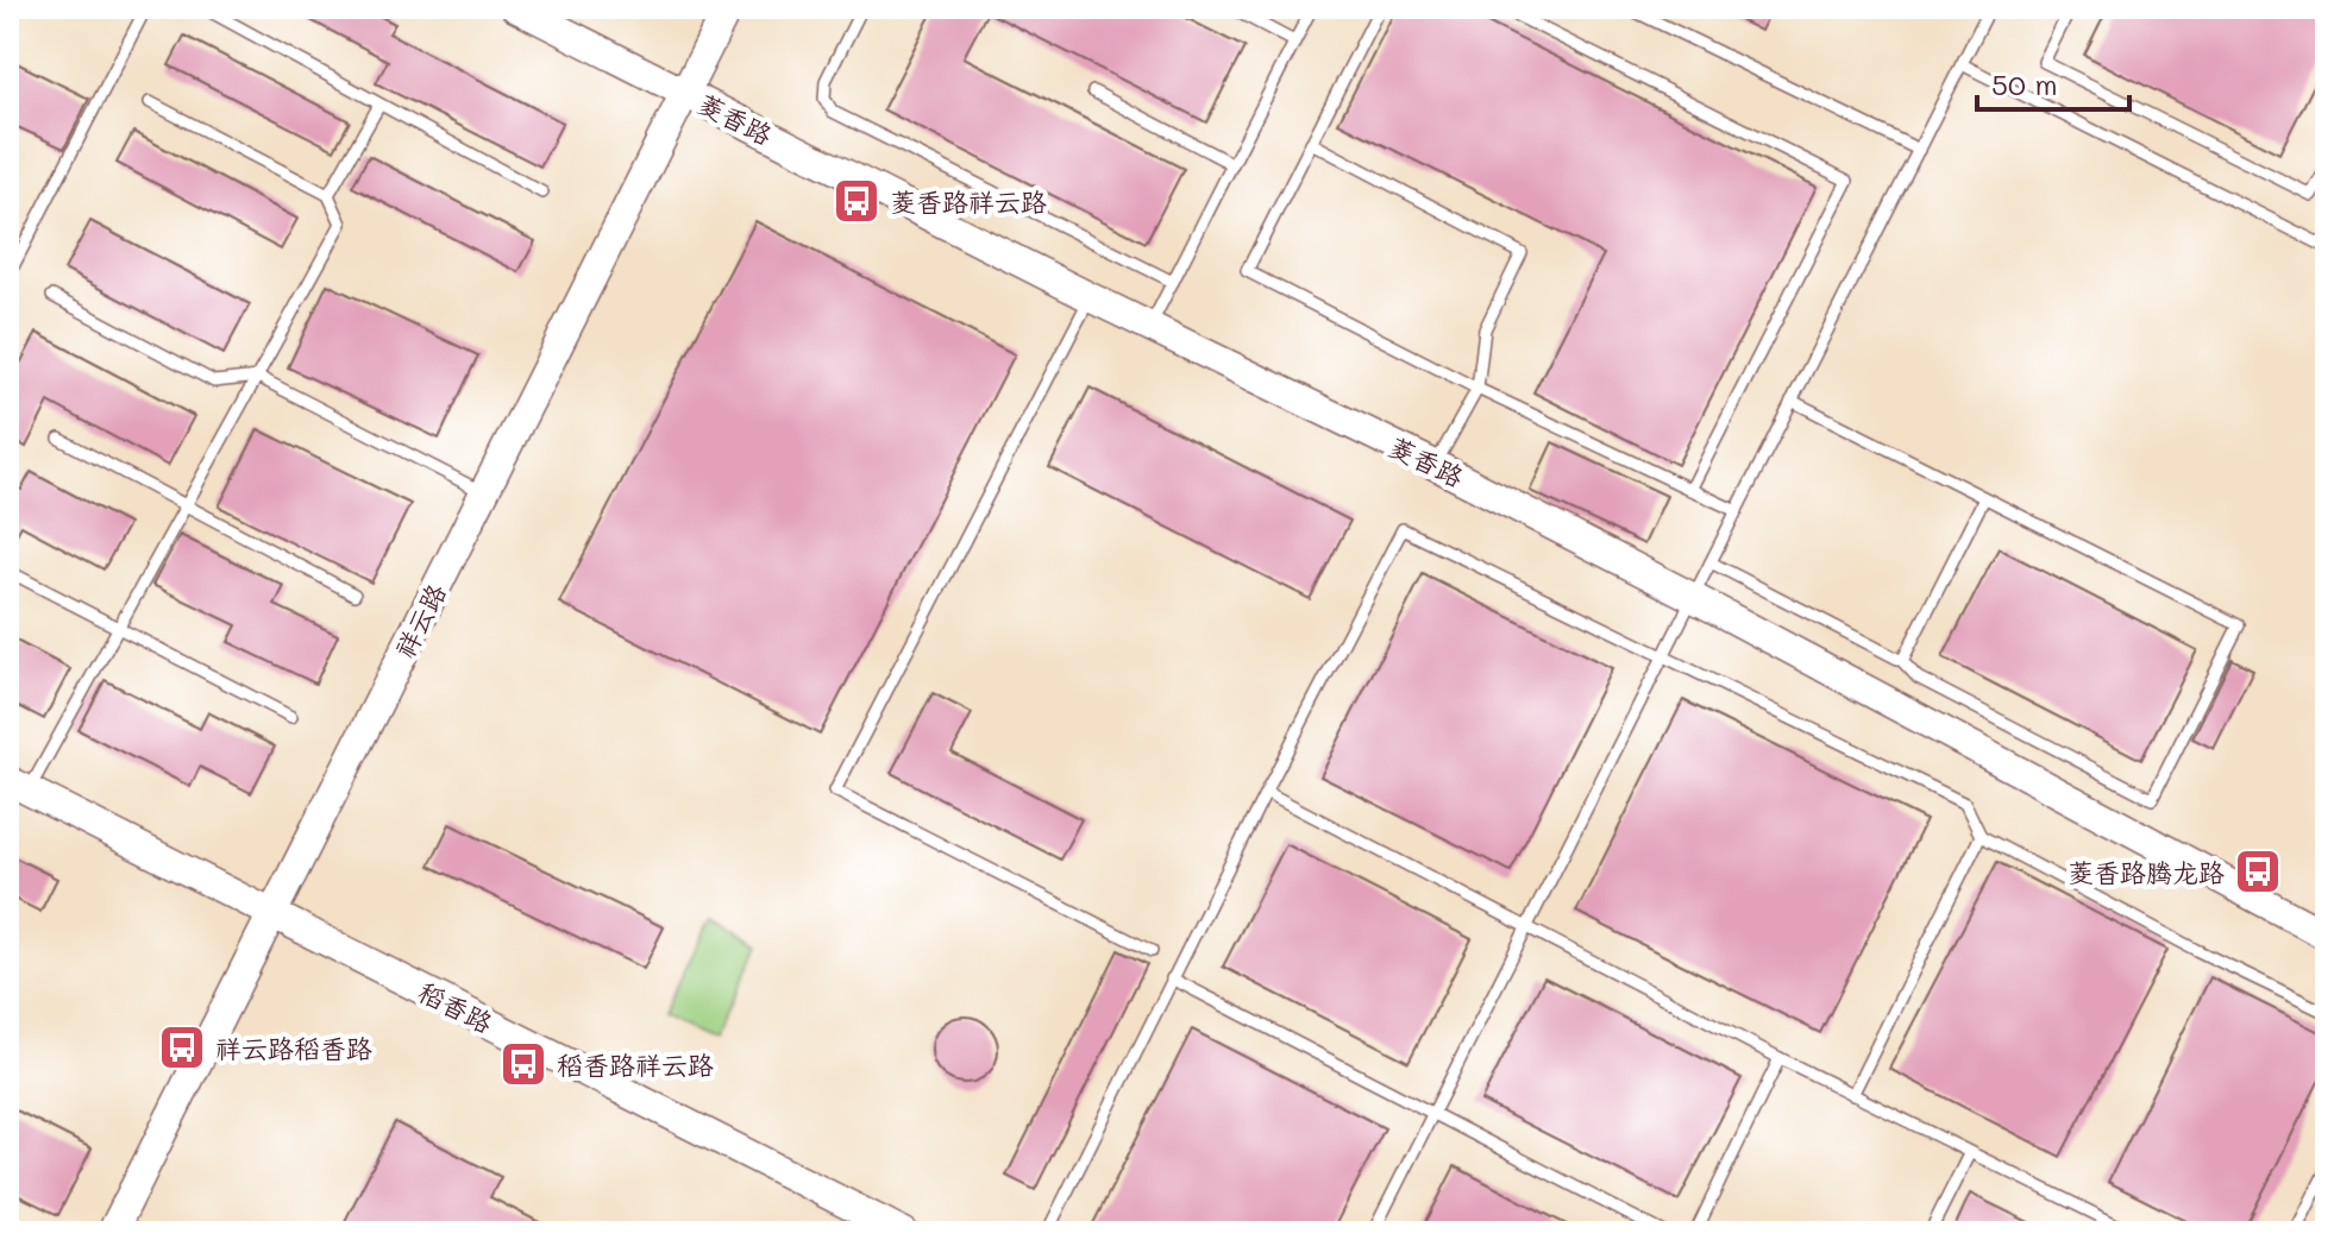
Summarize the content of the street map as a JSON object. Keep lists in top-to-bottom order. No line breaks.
{"streets":{"street":["菱香路","祥云路","稻香路"]},"crossings":[["菱香路","祥云路"],["祥云路","稻香路"]],"places":{"bus stop":["菱香路祥云路","菱香路腾龙路","祥云路稻香路","稻香路祥云路"]},"scale_bar":"50 m"}
